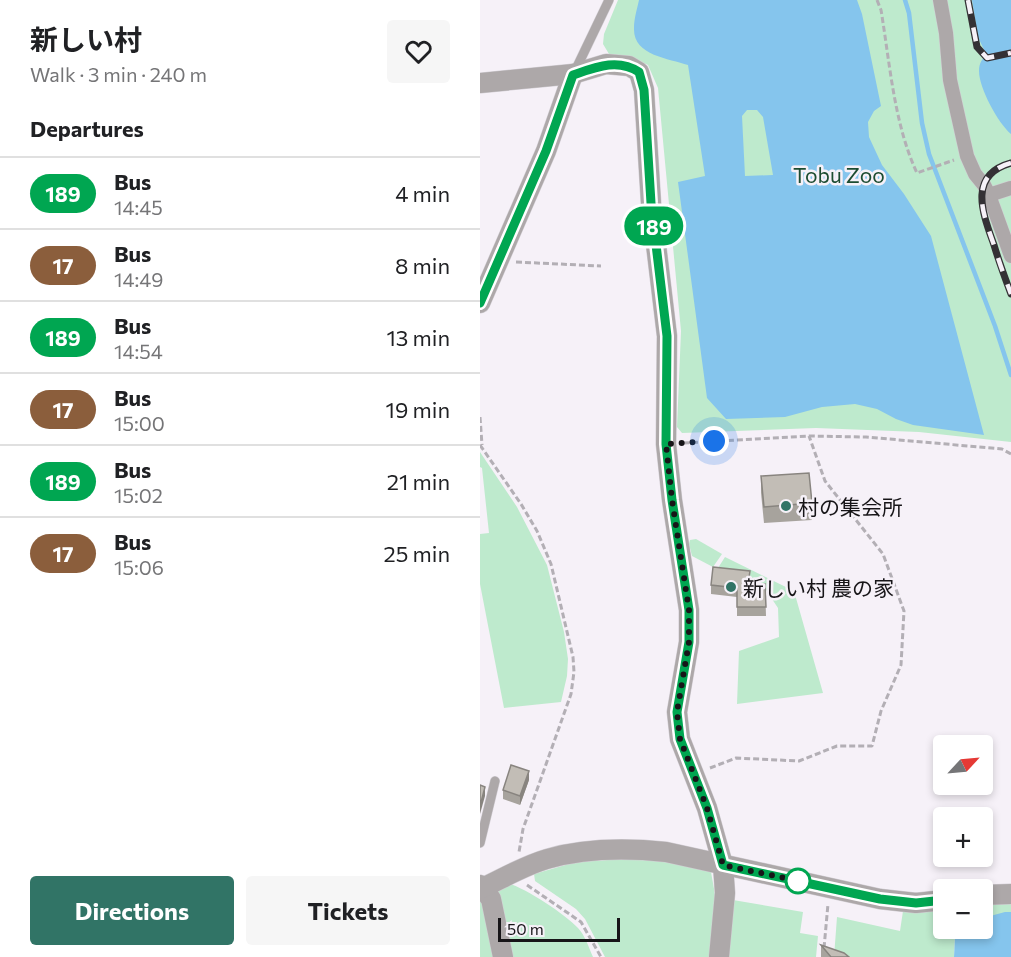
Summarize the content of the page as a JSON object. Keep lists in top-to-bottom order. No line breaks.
{"parks":["Tobu Zoo"],"places":["村の集会所","新しい村 農の家"],"lines":["bus line 189"],"scale_bar":"50 m","north":"top right","page":{"heading":[["新しい村","Walk · 3 min · 240 m"],"Departures"],"on_map":"189","list":[{"mark":"189","name":"Bus","note":"14:45","value":"4 min"},{"mark":"17","name":"Bus","note":"14:49","value":"8 min"},{"mark":"189","name":"Bus","note":"14:54","value":"13 min"},{"mark":"17","name":"Bus","note":"15:00","value":"19 min"},{"mark":"189","name":"Bus","note":"15:02","value":"21 min"},{"mark":"17","name":"Bus","note":"15:06","value":"25 min"}],"map_buttons":["+","−"],"buttons":["Directions","Tickets"],"scale":"50 m"}}
